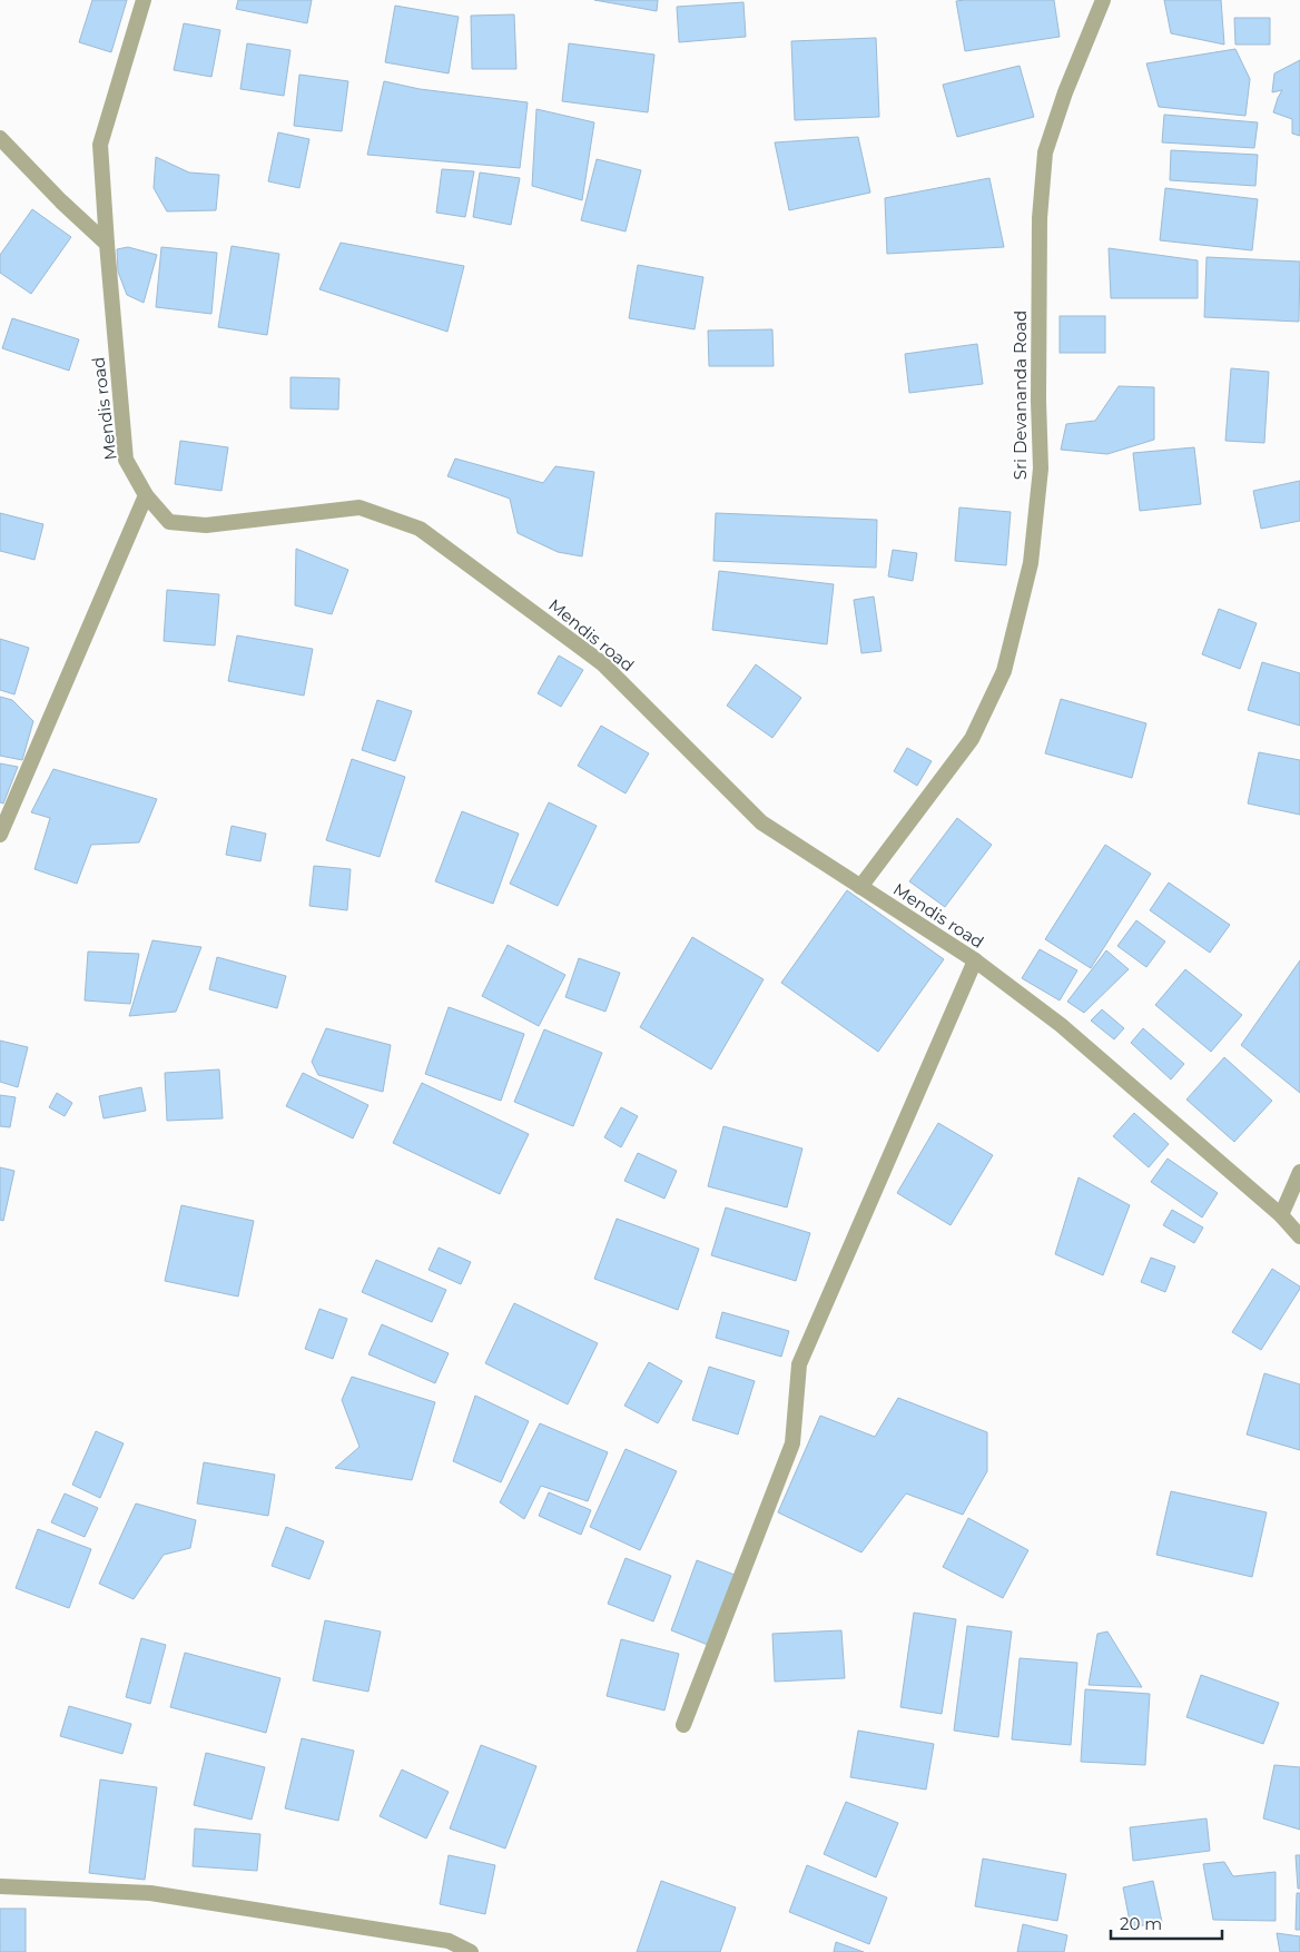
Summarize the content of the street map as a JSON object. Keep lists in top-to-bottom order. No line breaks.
{"streets":{"street":["Sri Devananda Road","Mendis road"]},"crossings":[["Sri Devananda Road","Mendis road"]],"scale_bar":"20 m"}
